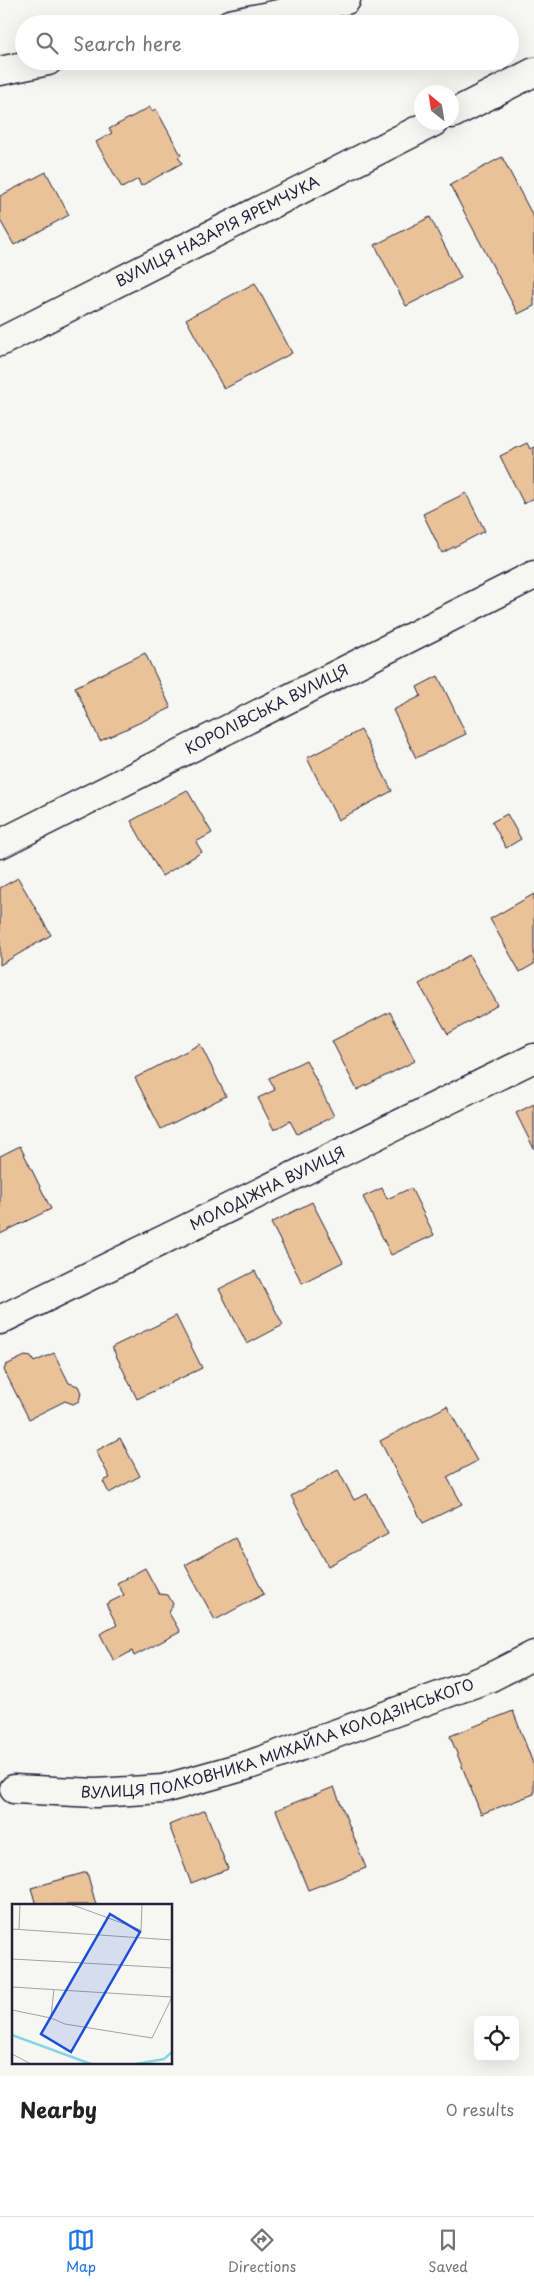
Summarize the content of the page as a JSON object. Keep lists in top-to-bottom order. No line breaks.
{"streets":{"street":["ВУЛИЦЯ НАЗАРІЯ ЯРЕМЧУКА","КОРОЛІВСЬКА ВУЛИЦЯ","МОЛОДІЖНА ВУЛИЦЯ","ВУЛИЦЯ ПОЛКОВНИКА МИХАЙЛА КОЛОДЗІНСЬКОГО"]},"north":"top left","page":{"search":"Search here","heading":["Nearby","0 results"],"nav":["Map","Directions","Saved"]}}
